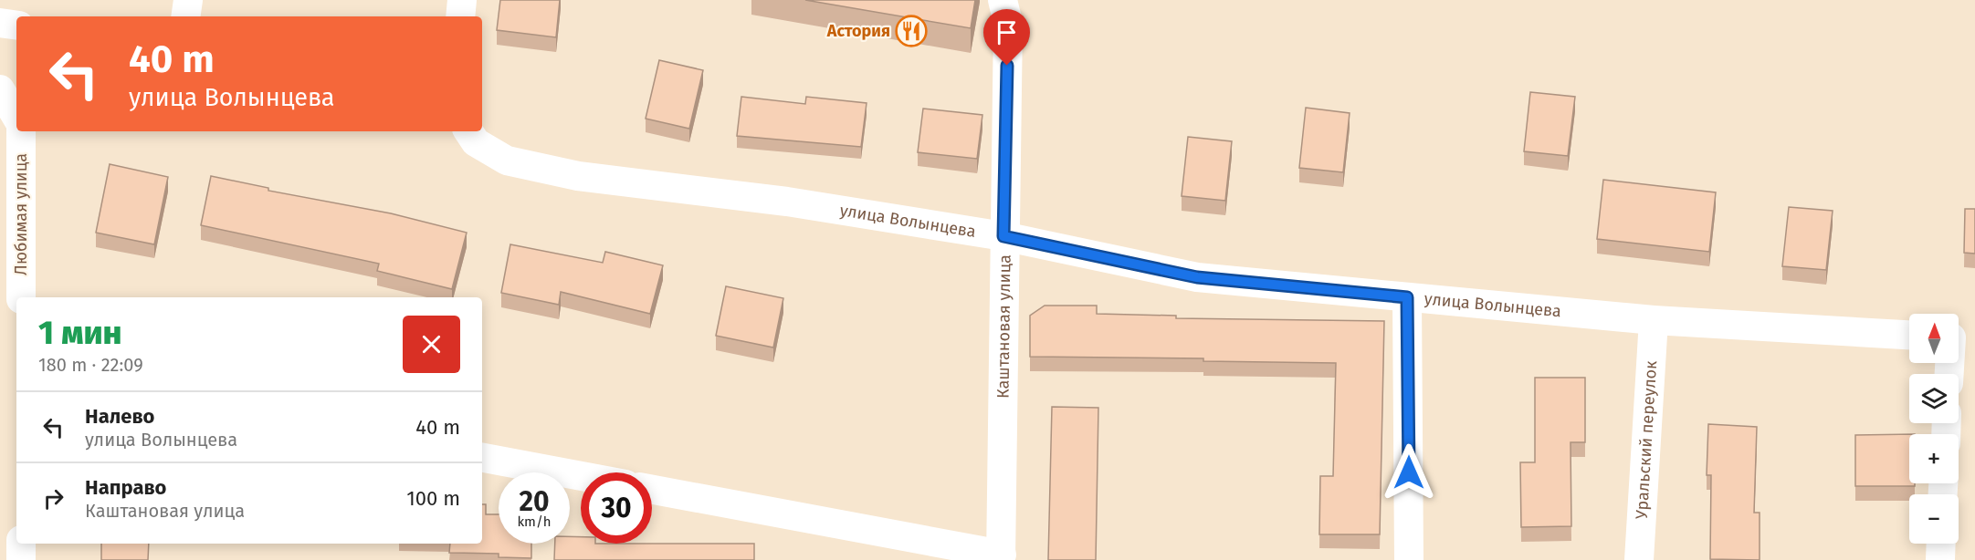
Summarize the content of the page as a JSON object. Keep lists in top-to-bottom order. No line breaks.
{"streets":{"street":["Любимая улица","улица Волынцева","Каштановая улица","Уральский переулок"]},"crossings":[["улица Волынцева","Каштановая улица"],["улица Волынцева","Уральский переулок"]],"places":{"restaurant":["Астория"]},"north":"top","page":{"turn":["40 m","улица Волынцева"],"heading":["1 мин","180 m · 22:09"],"map_buttons":["+","−"],"list":[{"name":"Налево","note":"улица Волынцева","value":"40 m"},{"name":"Направо","note":"Каштановая улица","value":"100 m"}],"speed":"20 km/h","limit":"30"}}
